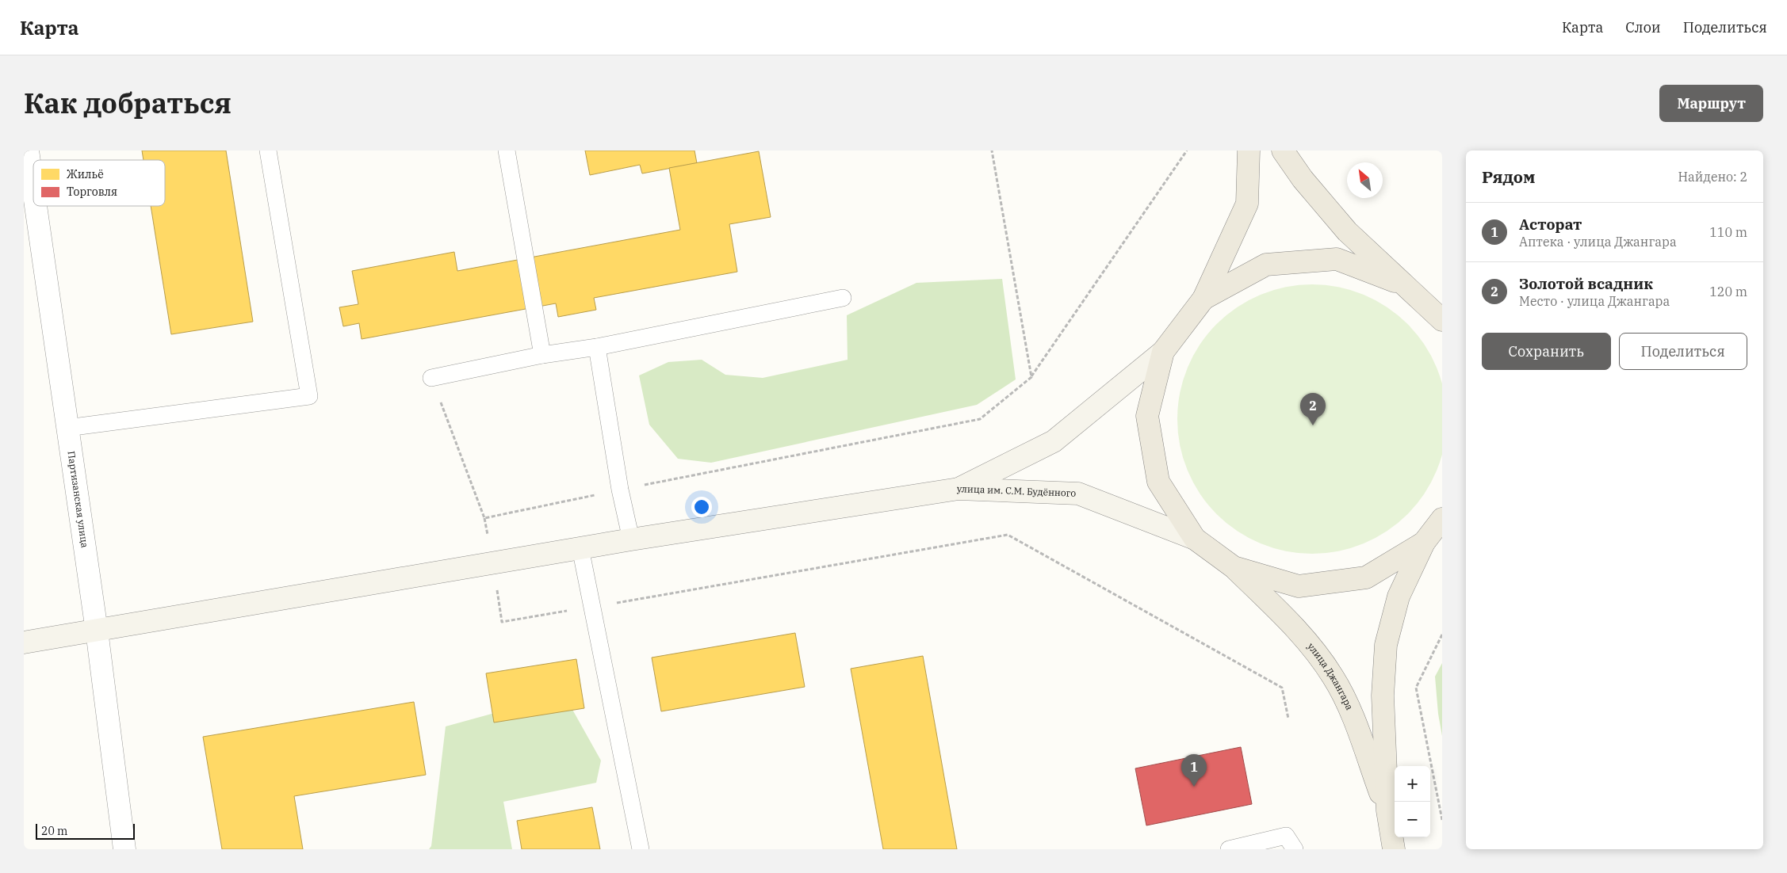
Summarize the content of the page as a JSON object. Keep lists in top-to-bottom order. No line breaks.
{"streets":{"main road":["улица им. С.М. Будённого","улица Джангара"],"street":["Партизанская улица"]},"legend":["Жильё","Торговля"],"scale_bar":"20 m","north":"top left","page":{"header":"Карта","nav":["Карта","Слои","Поделиться"],"title":"Как добраться","buttons":["Маршрут",["Сохранить","Поделиться"]],"heading":["Рядом","Найдено: 2"],"list":[{"mark":"1","name":"Асторат","note":"Аптека · улица Джангара","value":"110 m"},{"mark":"2","name":"Золотой всадник","note":"Место · улица Джангара","value":"120 m"}],"pins":["2","1"],"map_buttons":["+","−"],"scale":"20 m"}}
